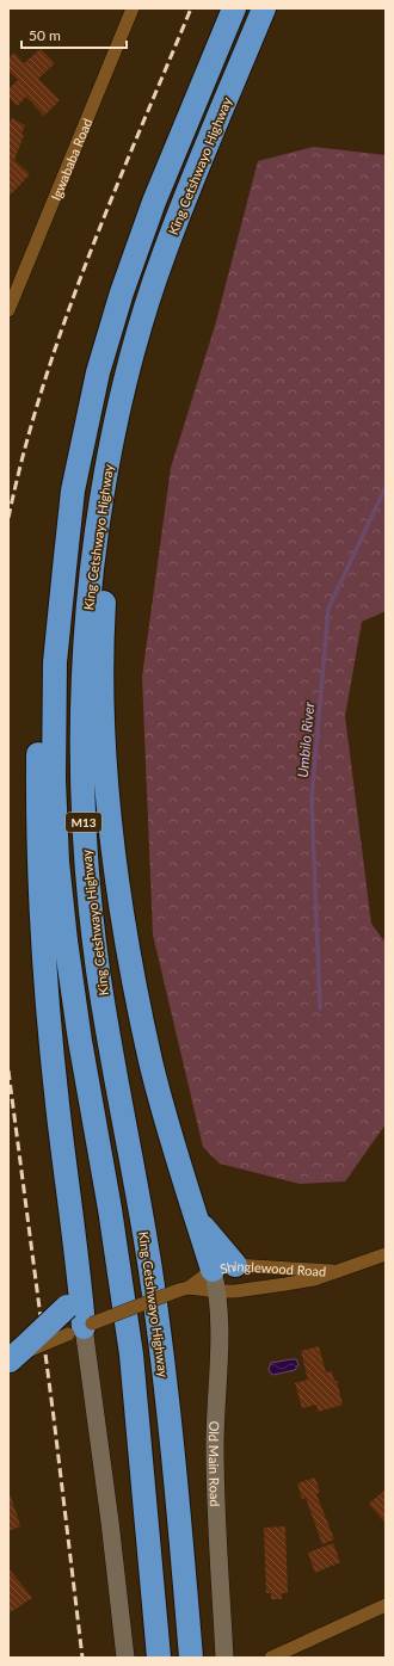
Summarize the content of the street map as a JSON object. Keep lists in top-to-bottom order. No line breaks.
{"streets":{"highway":["King Cetshwayo Highway","M13"],"street":["Igwababa Road","Shinglewood Road","Old Main Road"]},"crossings":[["Shinglewood Road","Old Main Road"]],"water":["Umbilo River"],"scale_bar":"50 m"}
